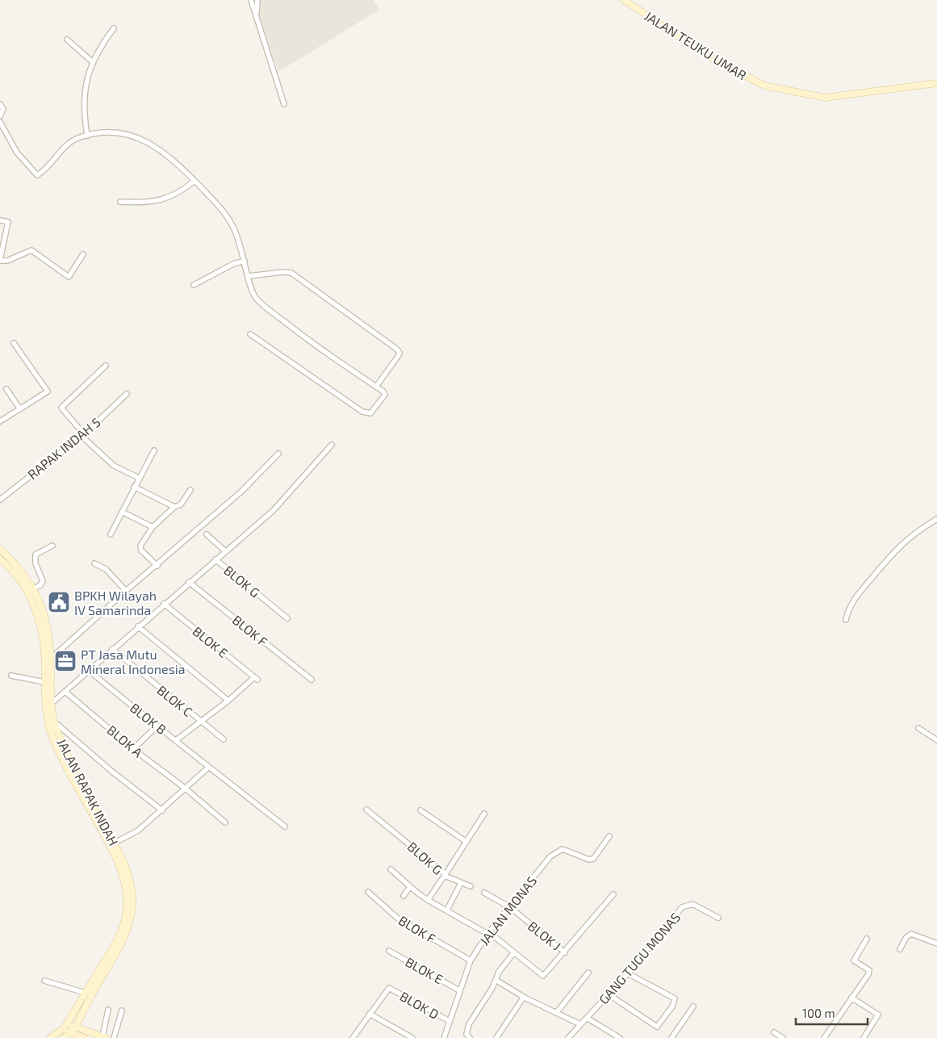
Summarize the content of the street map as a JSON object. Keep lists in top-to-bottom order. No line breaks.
{"streets":{"main road":["JALAN TEUKU UMAR","JALAN RAPAK INDAH"],"street":["RAPAK INDAH 5","BLOK G","BLOK F","BLOK E","BLOK C","BLOK B","BLOK A","JALAN MONAS","BLOK J","GANG TUGU MONAS","BLOK D"]},"crossings":[["BLOK F","JALAN MONAS"],["BLOK E","JALAN MONAS"],["JALAN MONAS","BLOK J"],["JALAN MONAS","BLOK D"]],"places":{"public building":["BPKH Wilayah IV Samarinda"],"office":["PT Jasa Mutu Mineral Indonesia"]},"scale_bar":"100 m"}
